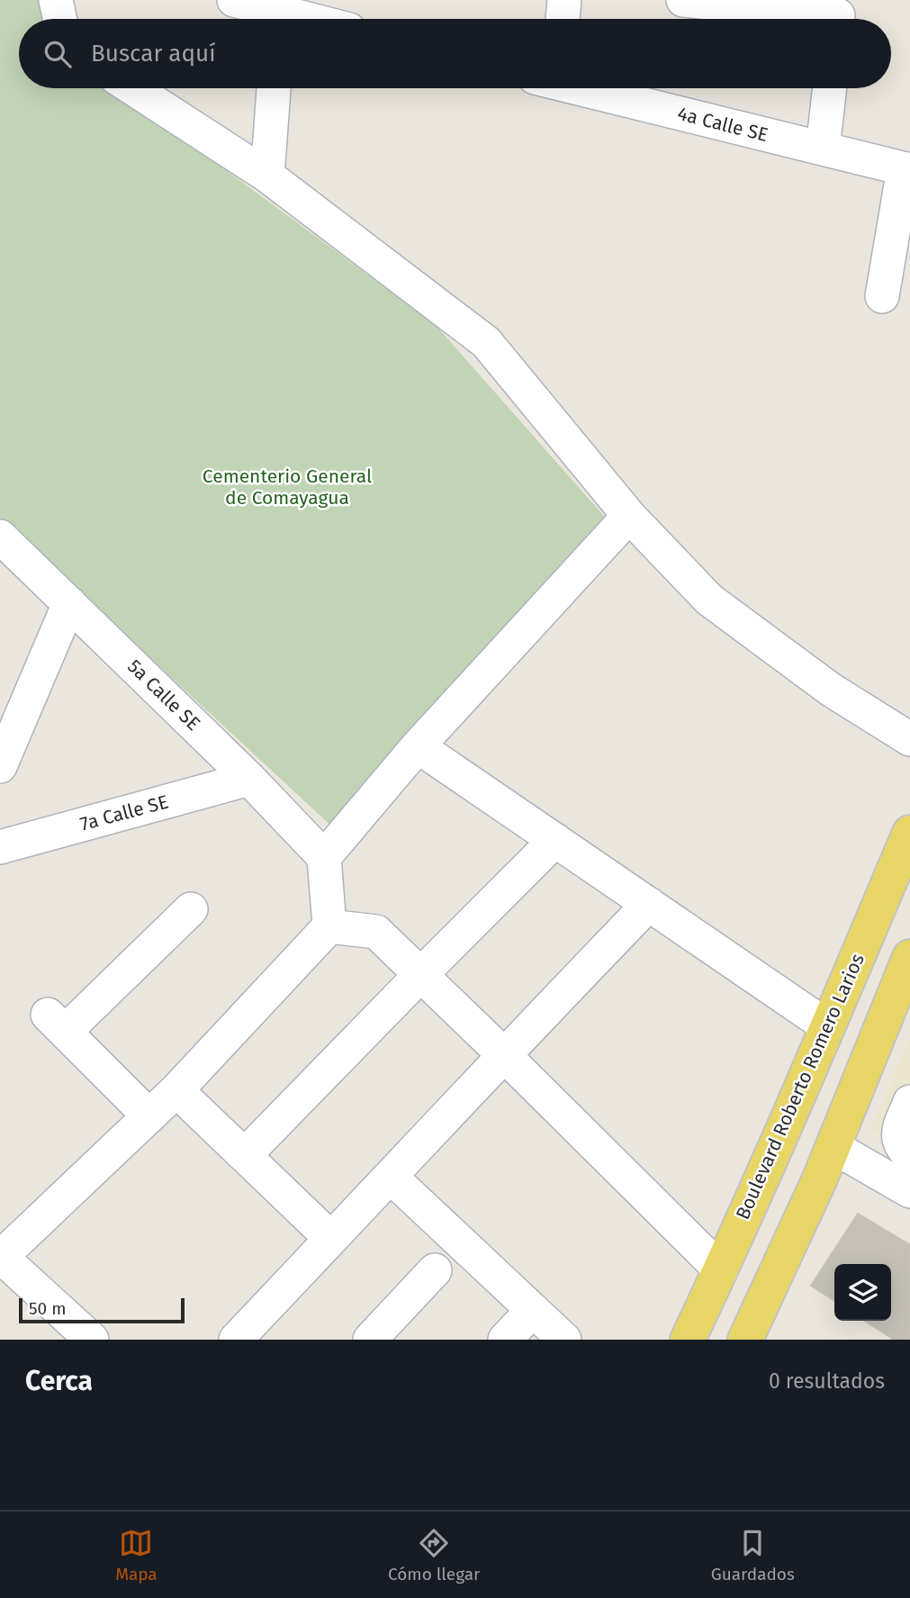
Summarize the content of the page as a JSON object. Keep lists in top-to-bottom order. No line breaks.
{"streets":{"main road":["Boulevard Roberto Romero Larios"],"street":["4a Calle SE","5a Calle SE","7a Calle SE"]},"crossings":[["5a Calle SE","7a Calle SE"]],"parks":["Cementerio General de Comayagua"],"scale_bar":"50 m","page":{"search":"Buscar aquí","scale":"50 m","heading":["Cerca","0 resultados"],"nav":["Mapa","Cómo llegar","Guardados"]}}
